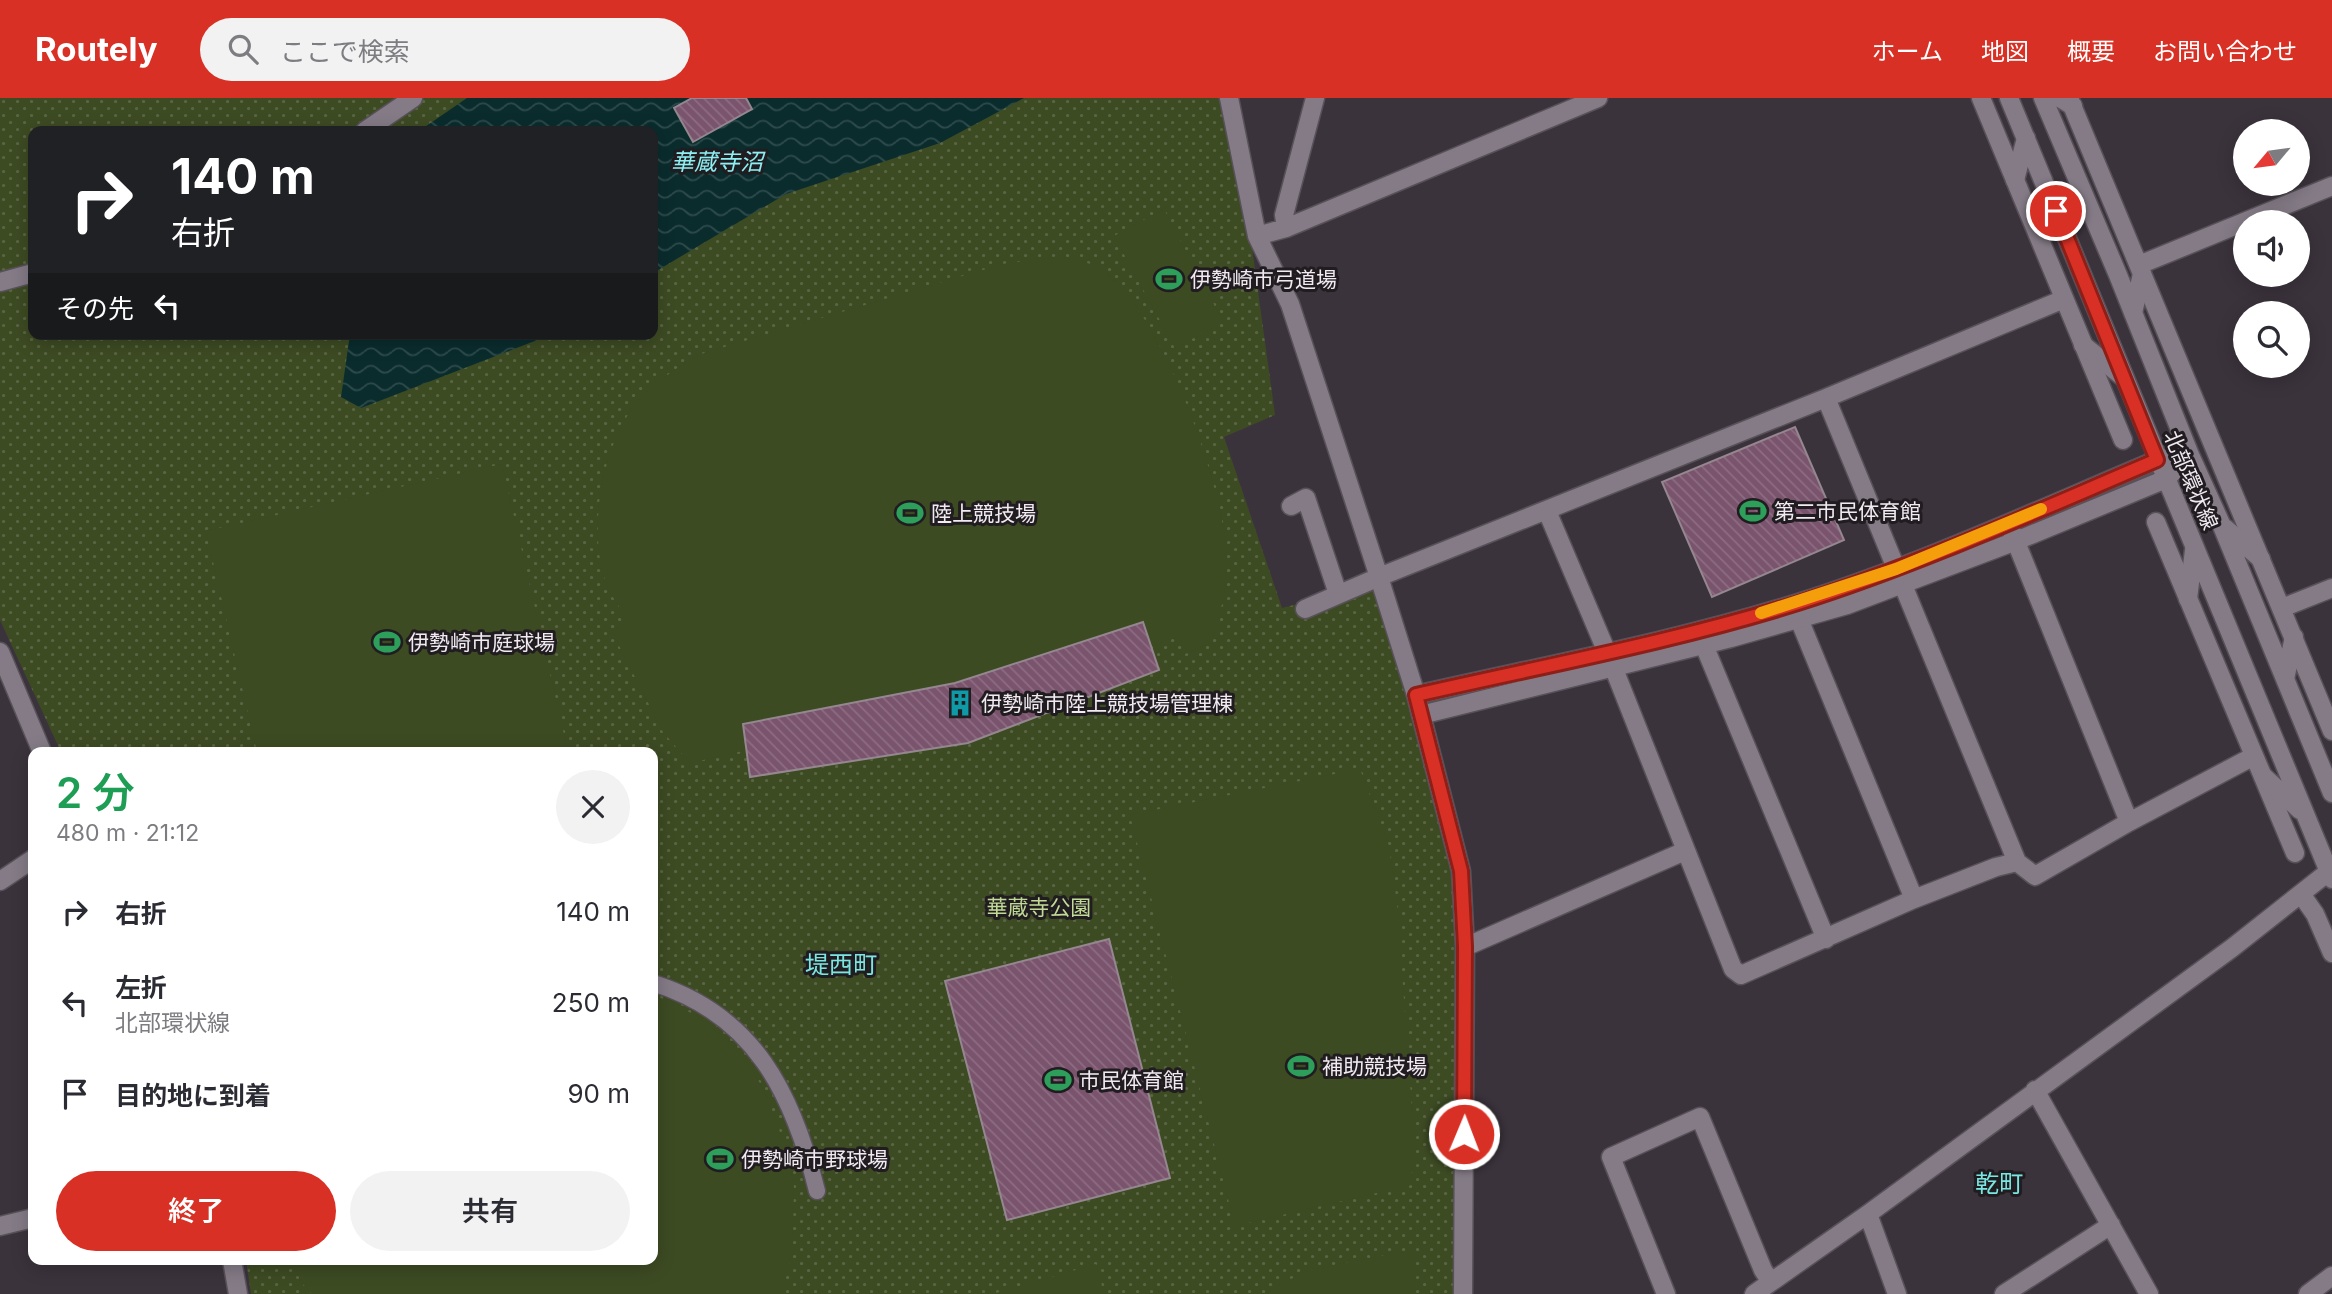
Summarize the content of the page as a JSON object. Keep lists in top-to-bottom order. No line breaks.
{"streets":{"street":["北部環状線"]},"districts":["堤西町","乾町"],"water":["華蔵寺沼"],"parks":["華蔵寺公園"],"places":{"sports":["伊勢崎市弓道場","第二市民体育館","陸上競技場","伊勢崎市庭球場","補助競技場","市民体育館","伊勢崎市野球場"],"building":["伊勢崎市陸上競技場管理棟"]},"north":"bottom left","page":{"header":"Routely","search":"ここで検索","nav":["ホーム","地図","概要","お問い合わせ"],"turn":["140 m","右折"],"then":"その先","heading":["2 分","480 m · 21:12"],"list":[{"name":"右折","value":"140 m"},{"name":"左折","note":"北部環状線","value":"250 m"},{"name":"目的地に到着","value":"90 m"}],"buttons":["終了","共有"]}}
